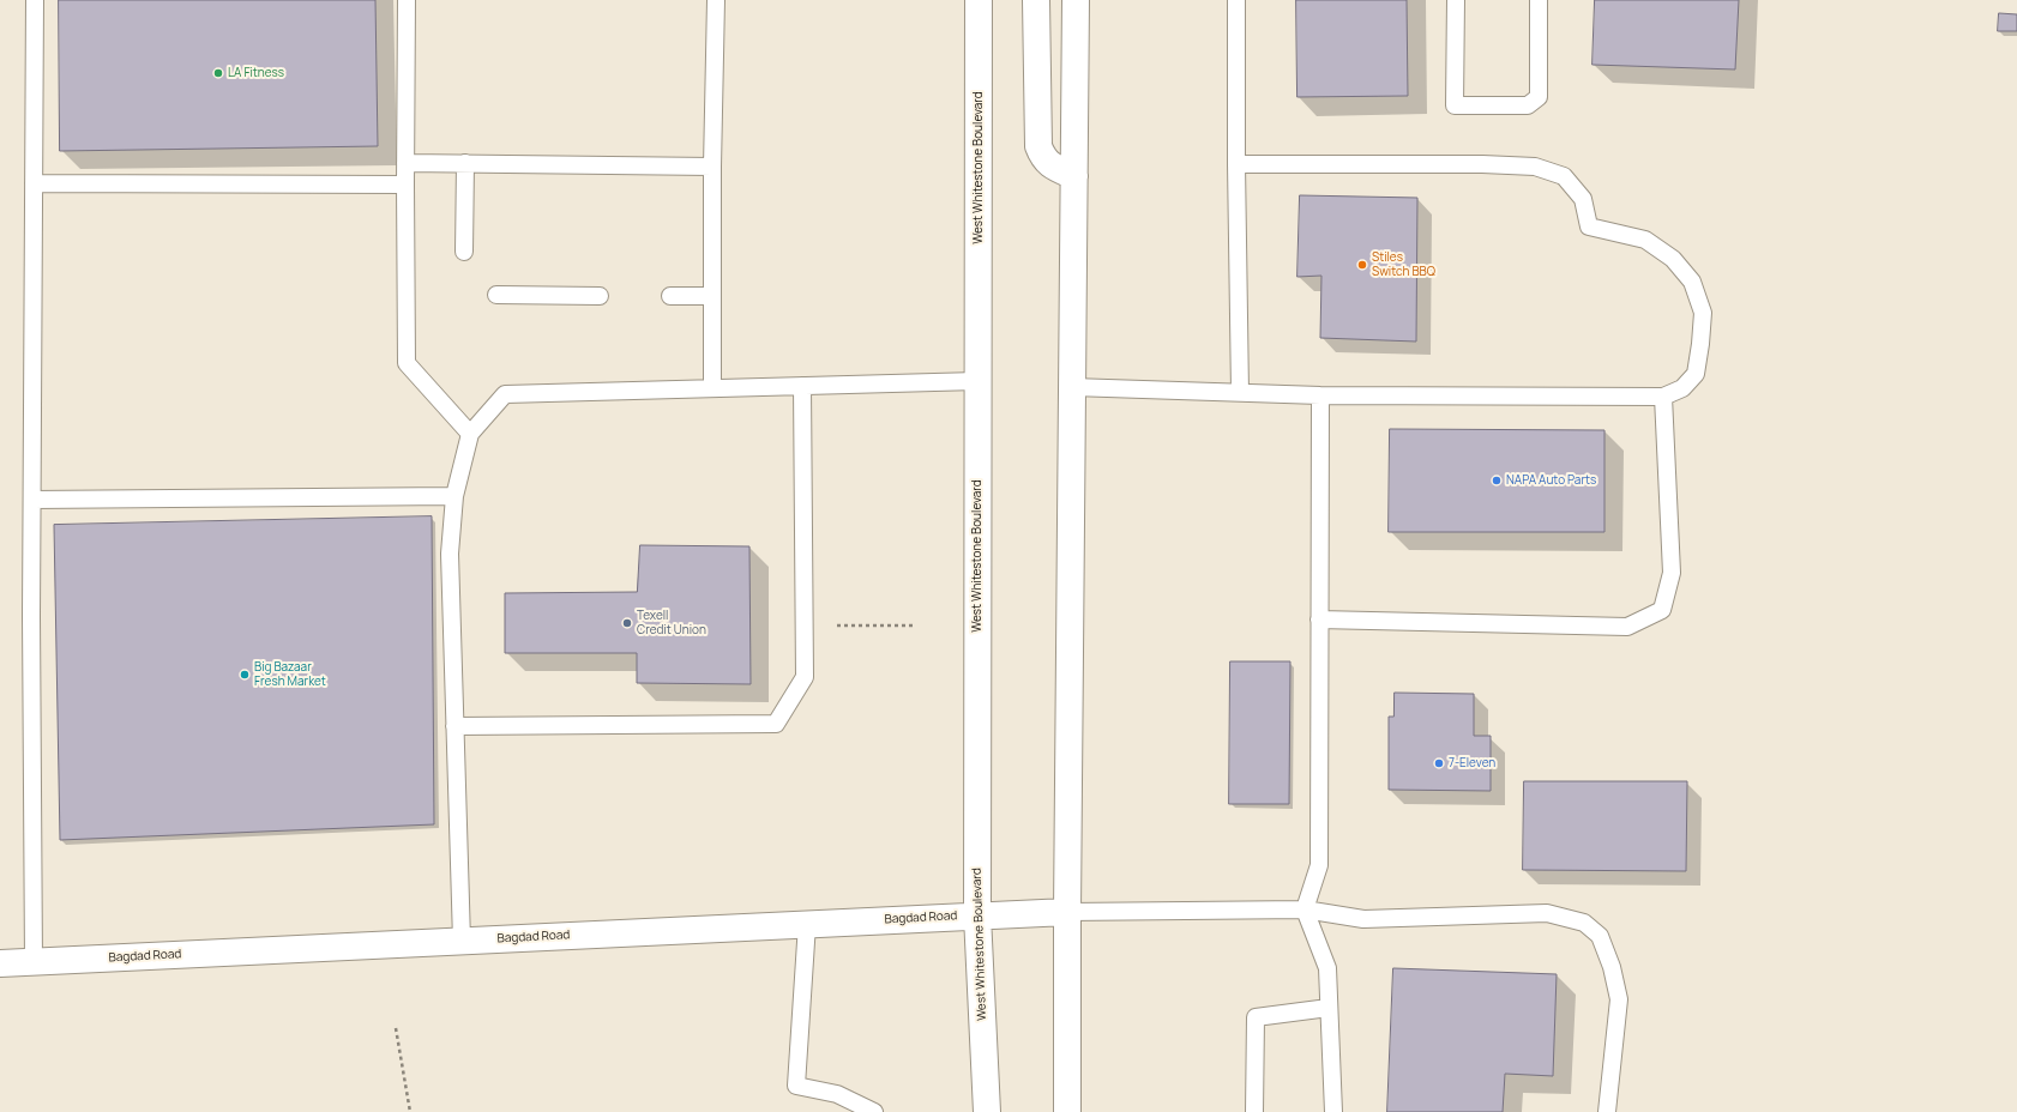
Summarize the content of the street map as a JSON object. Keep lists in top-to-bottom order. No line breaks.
{"streets":{"main road":["West Whitestone Boulevard","Bagdad Road"]},"crossings":[["West Whitestone Boulevard","Bagdad Road"]],"places":["LA Fitness","Stiles Switch BBQ","NAPA Auto Parts","Texell Credit Union","Big Bazaar Fresh Market","7-Eleven"]}
